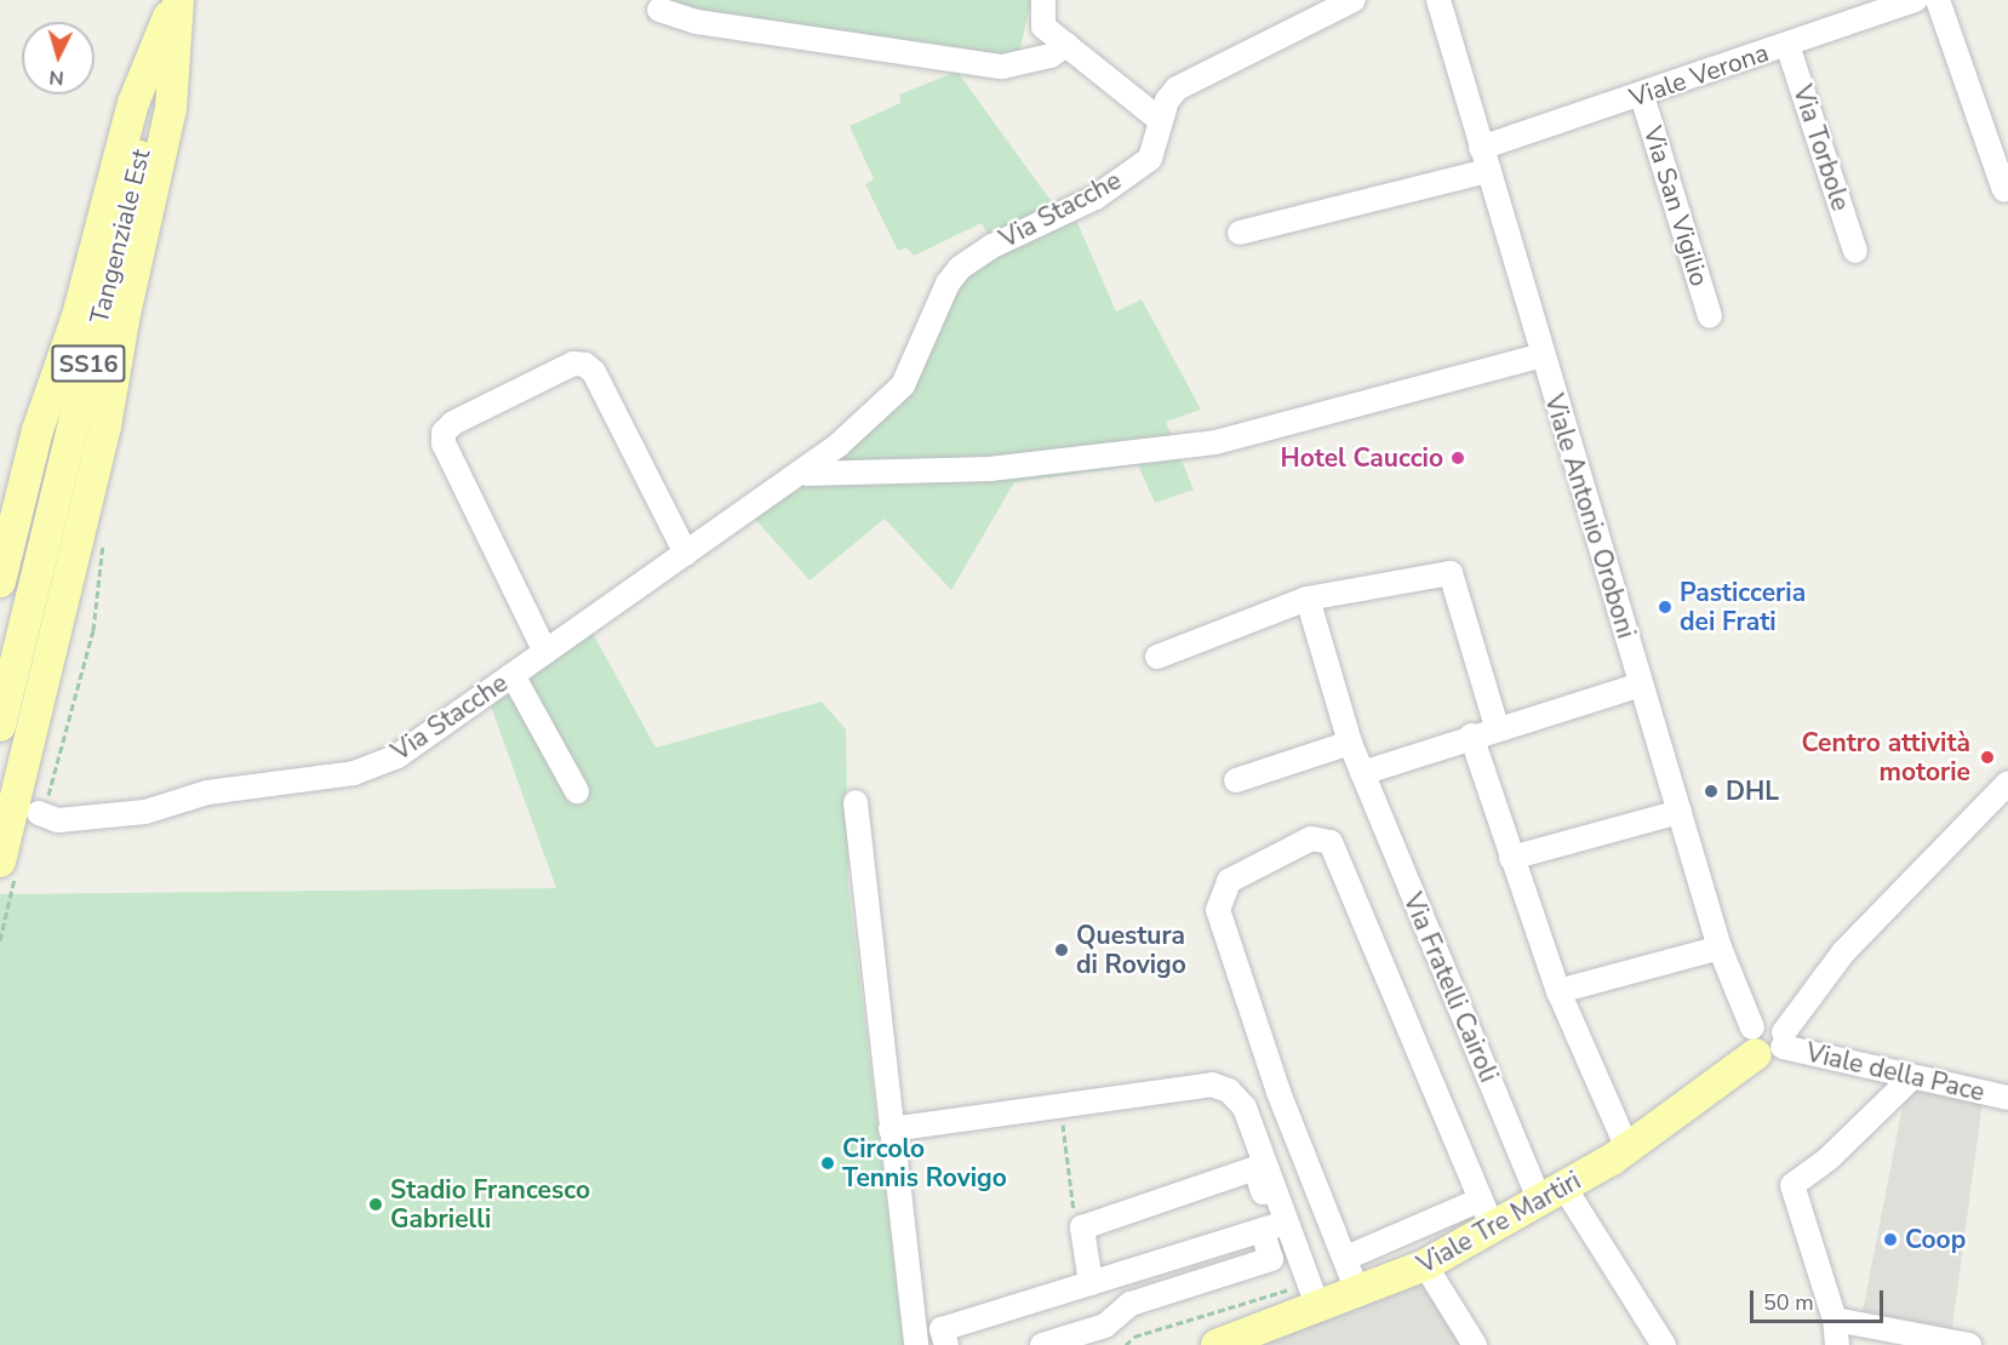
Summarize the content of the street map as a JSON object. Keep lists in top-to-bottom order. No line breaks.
{"streets":{"main road":["Tangenziale Est","SS16","Viale Tre Martiri"],"street":["Viale Verona","Via Torbole","Via San Vigilio","Via Stacche","Viale Antonio Oroboni","Via Fratelli Cairoli","Viale della Pace"]},"crossings":[["Viale Verona","Via Torbole"],["Viale Verona","Via San Vigilio"],["Viale Verona","Viale Antonio Oroboni"],["Via Stacche","Viale Antonio Oroboni"],["Viale Antonio Oroboni","Viale della Pace"],["Viale Antonio Oroboni","Viale Tre Martiri"],["Via Fratelli Cairoli","Viale Tre Martiri"],["Viale della Pace","Viale Tre Martiri"]],"places":["Hotel Cauccio","Pasticceria dei Frati","Centro attività motorie","DHL","Questura di Rovigo","Circolo Tennis Rovigo","Stadio Francesco Gabrielli","Coop"],"scale_bar":"50 m","north":"bottom"}
